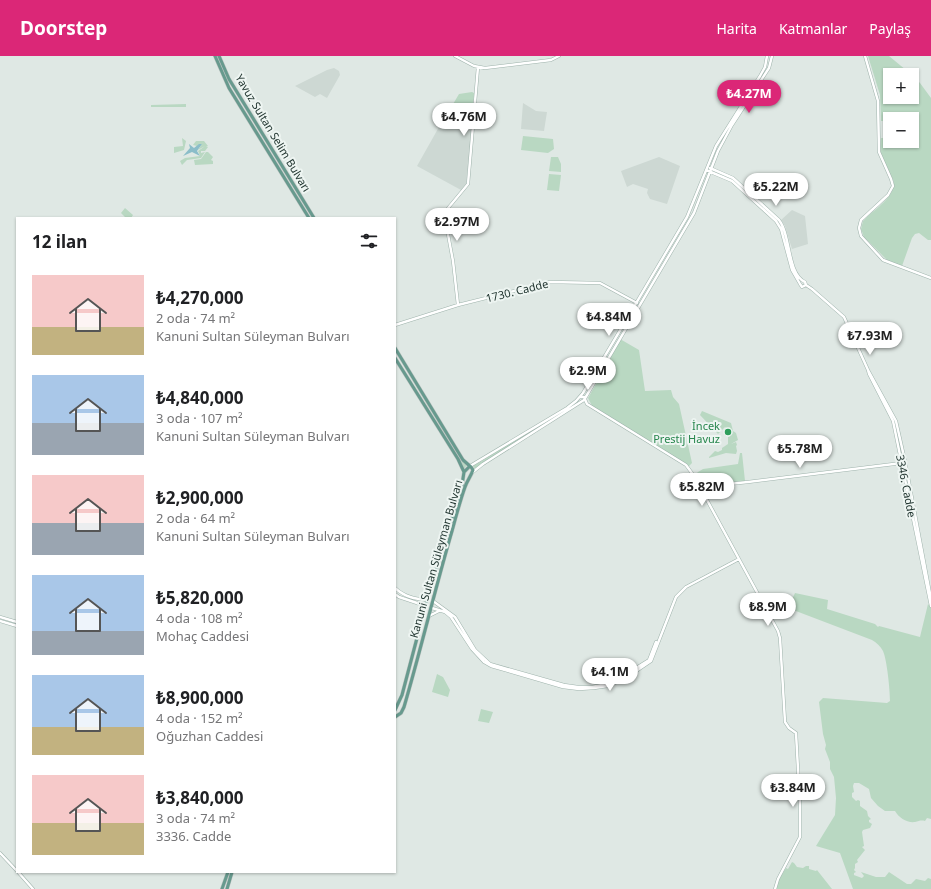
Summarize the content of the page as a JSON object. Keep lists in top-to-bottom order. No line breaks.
{"streets":{"main road":["Yavuz Sultan Selim Bulvarı","Kanuni Sultan Süleyman Bulvarı"],"street":["1730. Cadde","3346. Cadde"]},"crossings":[["3346. Cadde","Kanuni Sultan Süleyman Bulvarı"]],"places":["İncek Prestij Havuz"],"page":{"header":"Doorstep","nav":["Harita","Katmanlar","Paylaş"],"map_buttons":["+","−"],"price":["₺4.27M","₺4.76M","₺5.22M","₺2.97M","₺4.84M","₺7.93M","₺2.9M","₺5.78M","₺5.82M","₺8.9M","₺4.1M","₺3.84M"],"heading":"12 ilan","list":[{"name":"₺4,270,000","note":"2 oda · 74 m² · Kanuni Sultan Süleyman Bulvarı"},{"name":"₺4,840,000","note":"3 oda · 107 m² · Kanuni Sultan Süleyman Bulvarı"},{"name":"₺2,900,000","note":"2 oda · 64 m² · Kanuni Sultan Süleyman Bulvarı"},{"name":"₺5,820,000","note":"4 oda · 108 m² · Mohaç Caddesi"},{"name":"₺8,900,000","note":"4 oda · 152 m² · Oğuzhan Caddesi"},{"name":"₺3,840,000","note":"3 oda · 74 m² · 3336. Cadde"}]}}
